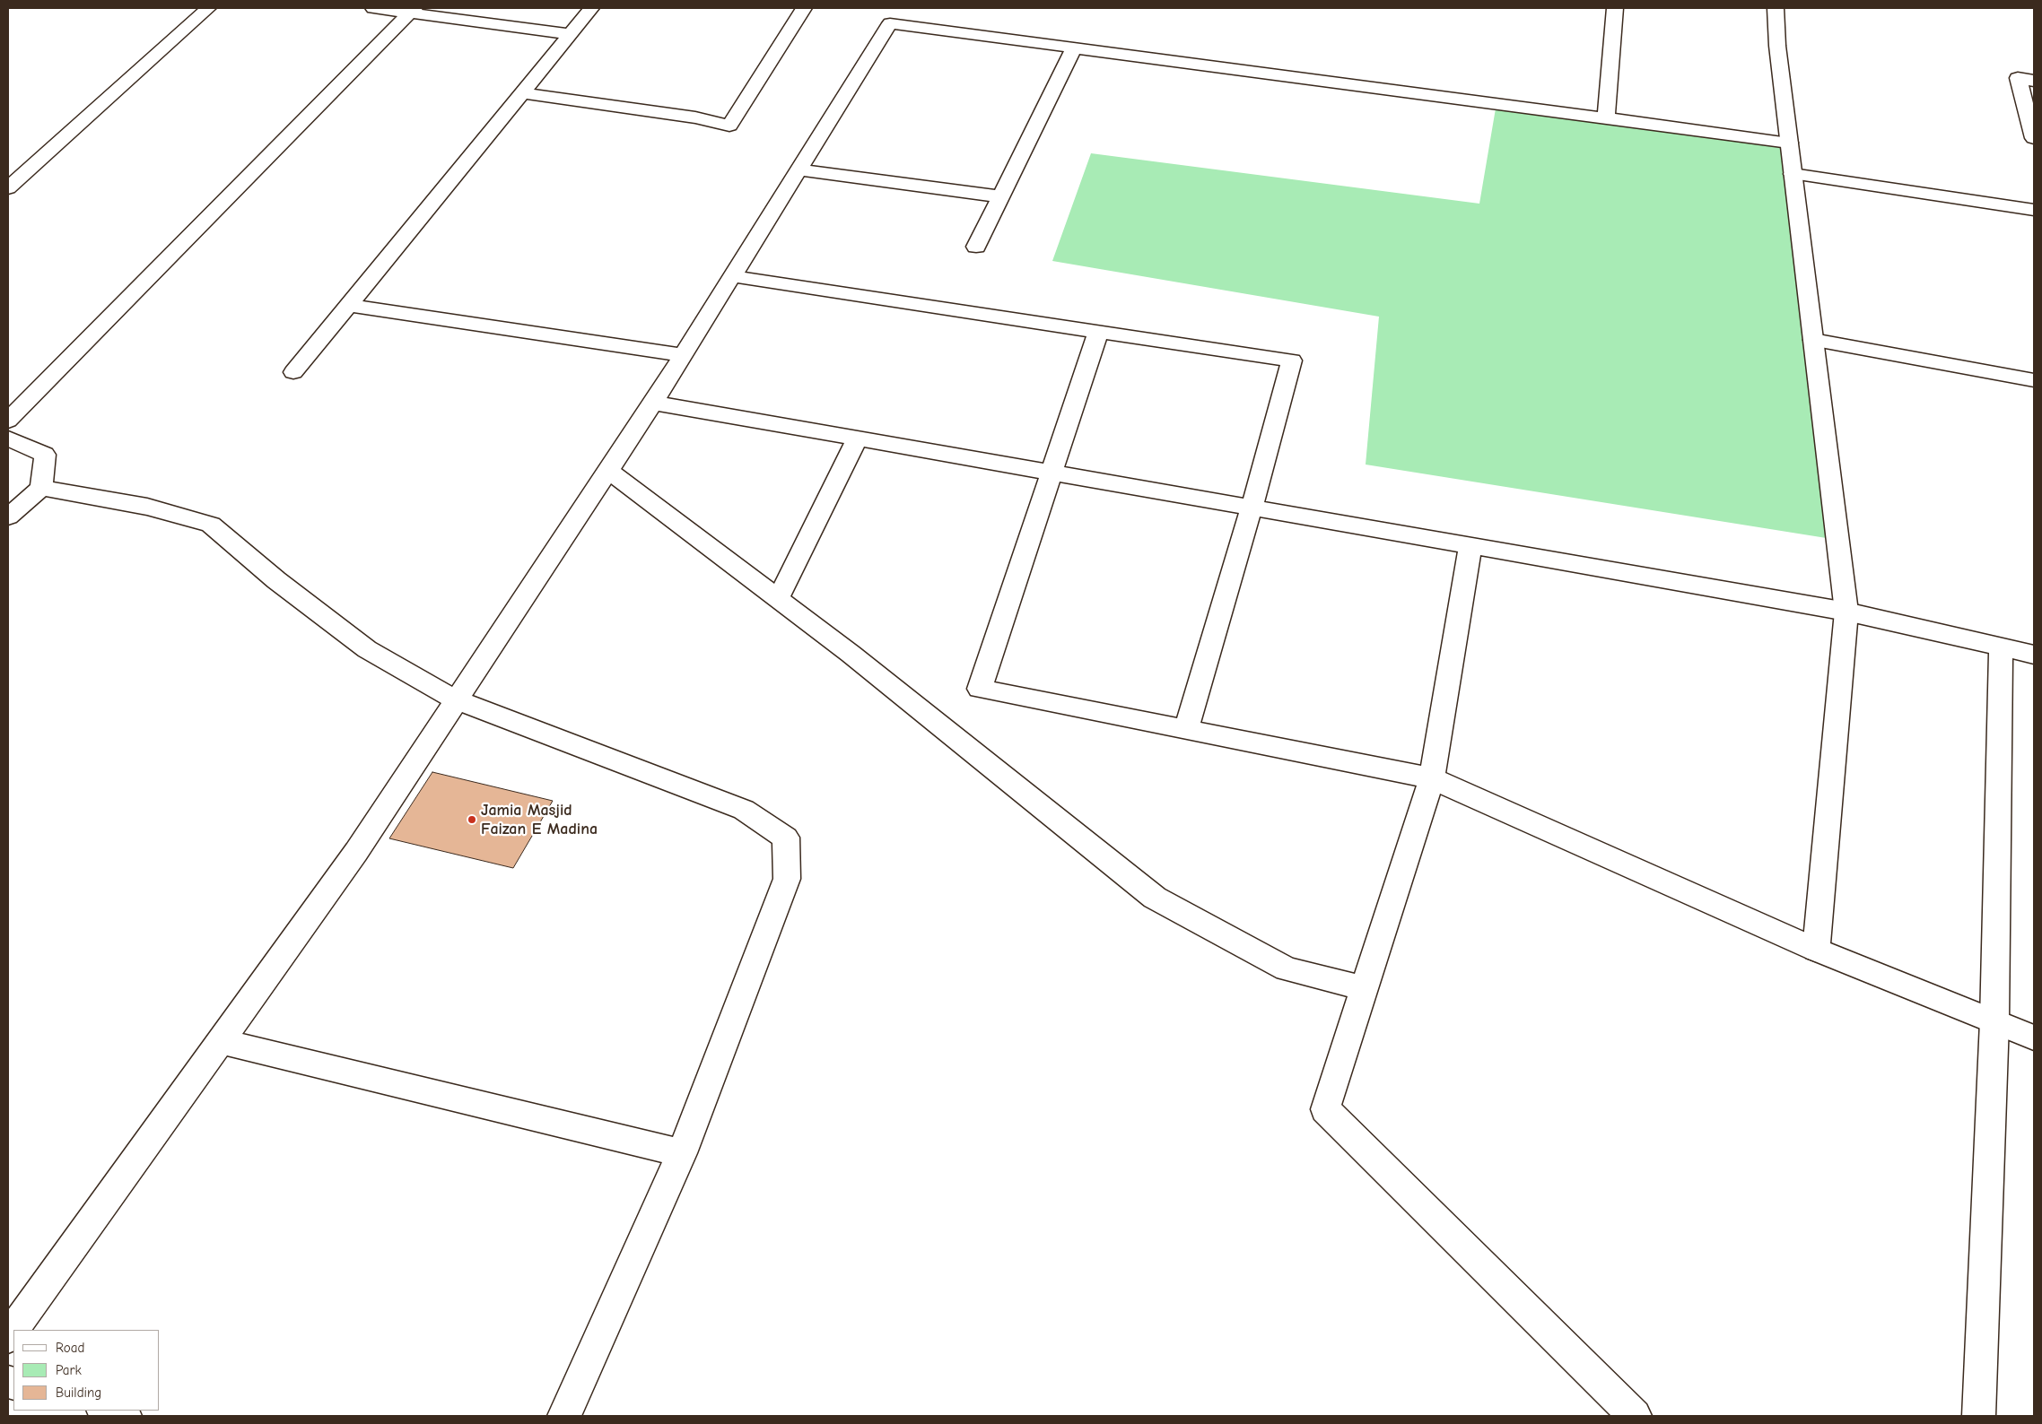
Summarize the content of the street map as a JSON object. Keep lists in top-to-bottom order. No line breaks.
{"places":["Jamia Masjid Faizan E Madina"],"legend":["Road","Park","Building"]}
